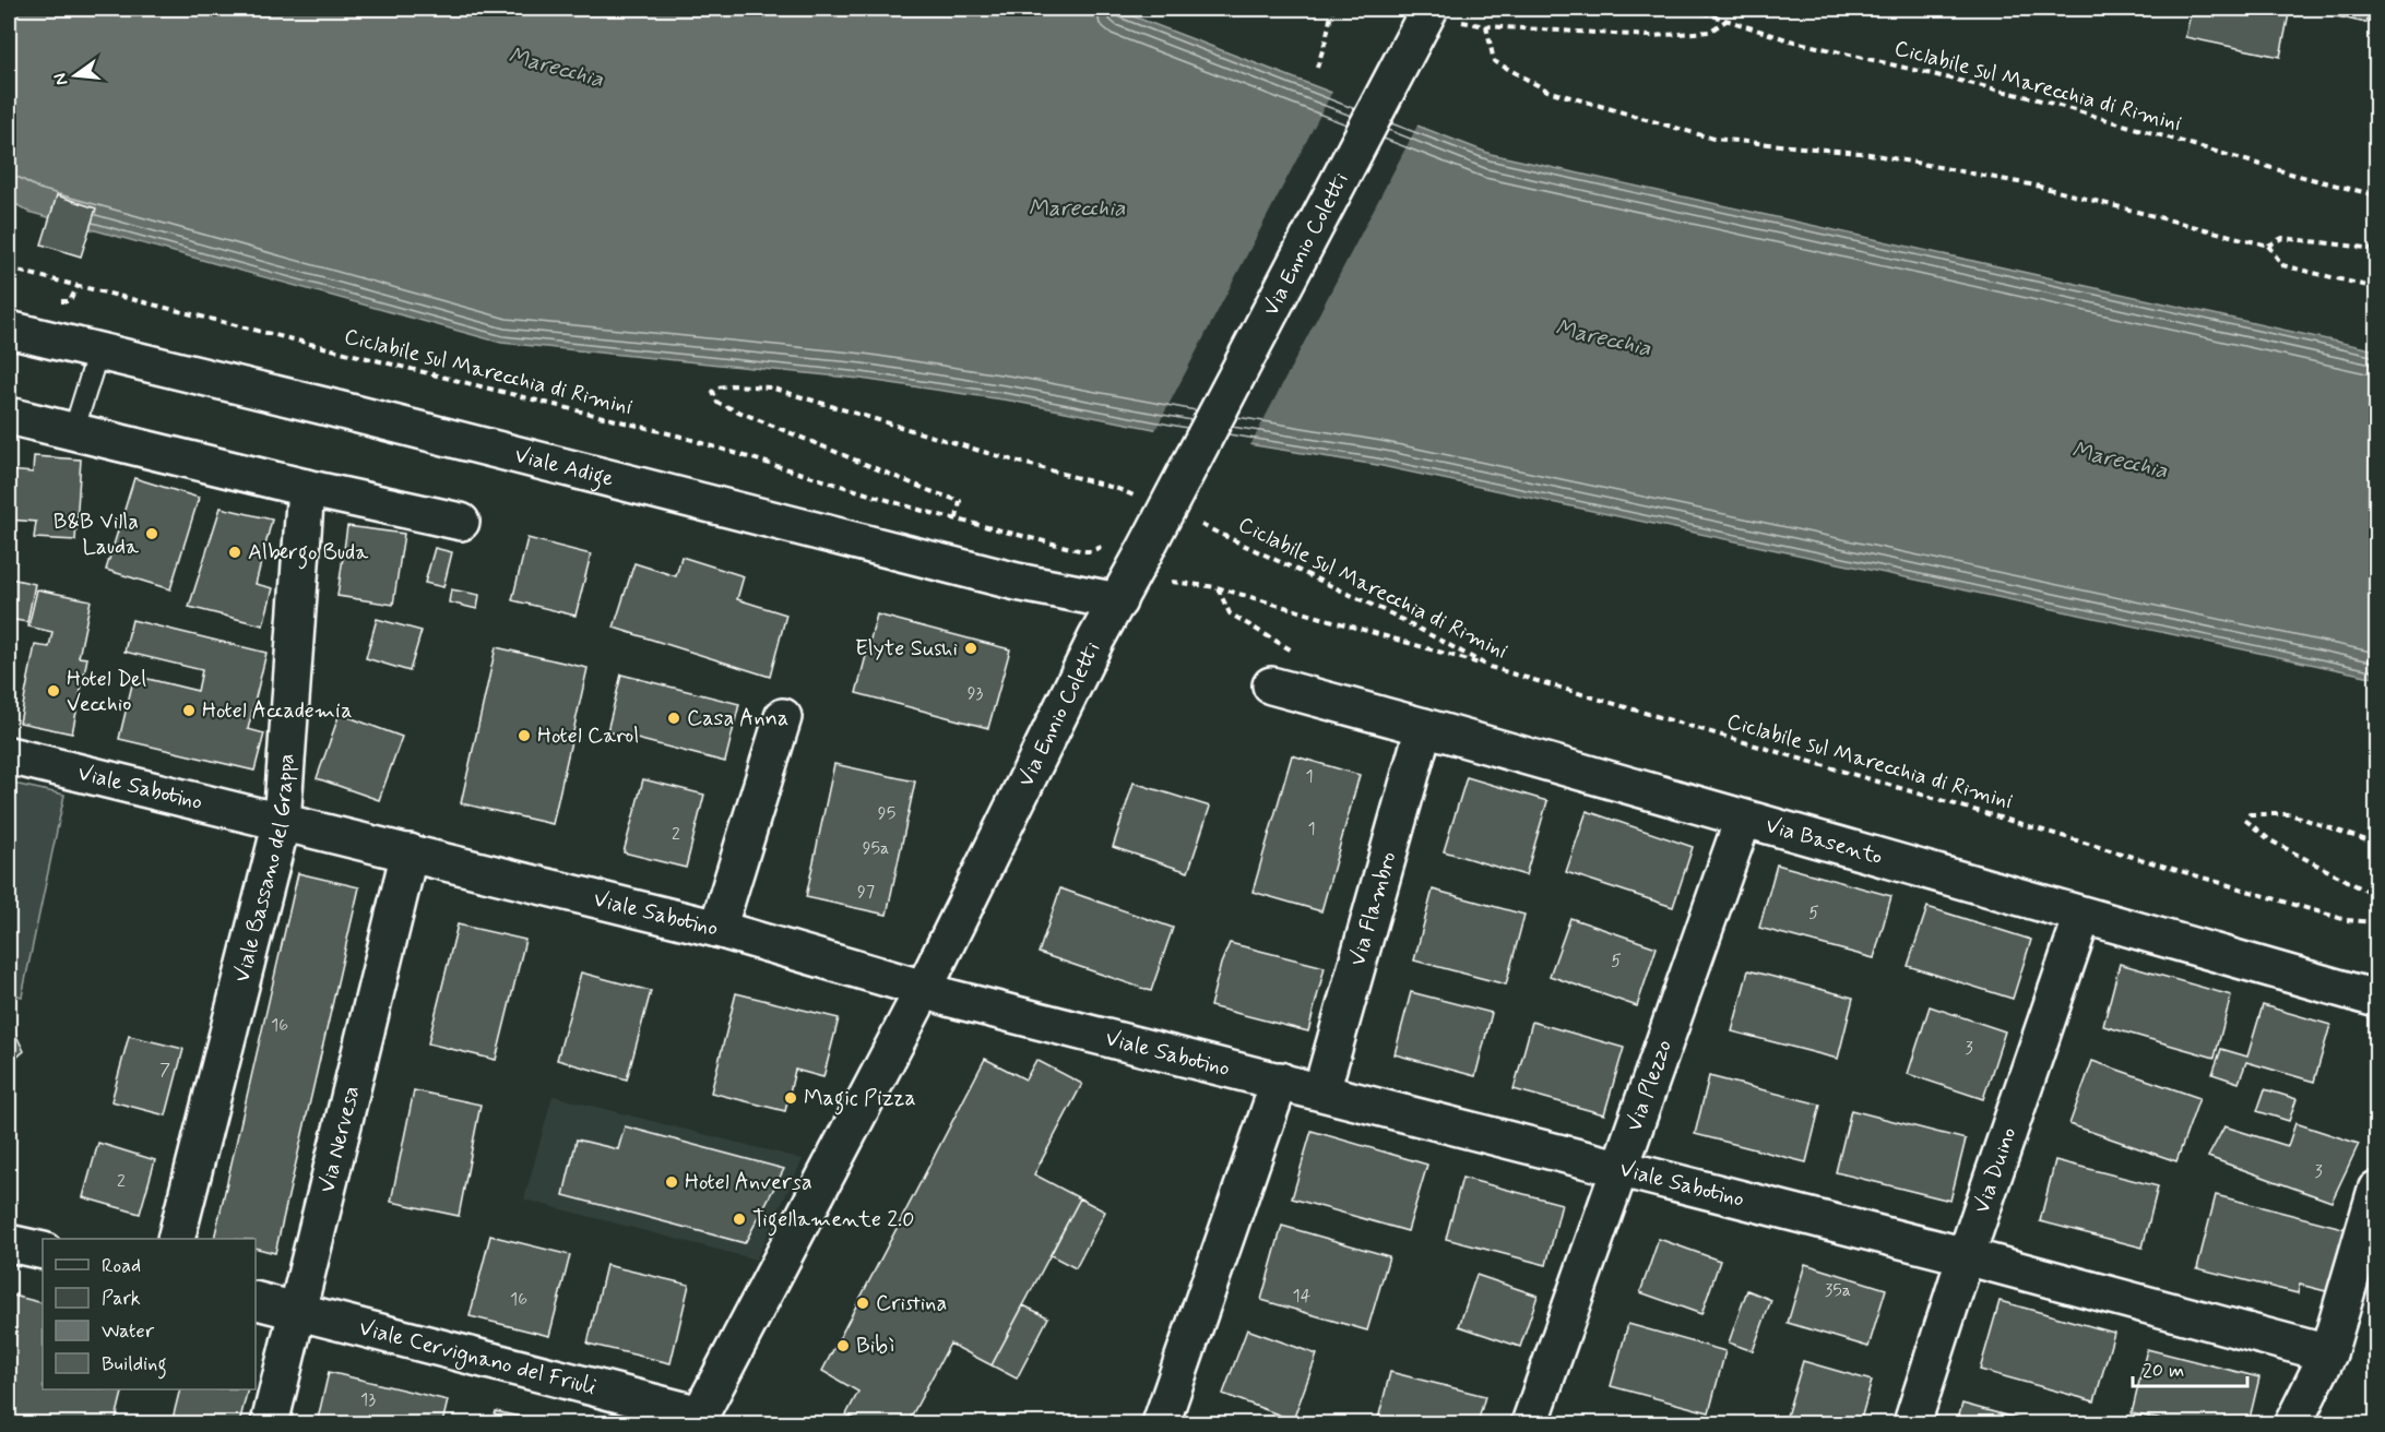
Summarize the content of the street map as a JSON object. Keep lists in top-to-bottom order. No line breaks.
{"streets":{"street":["Via Ennio Coletti","Viale Adige","Viale Sabotino","Via Basento","Viale Bassano del Grappa","Via Flambro","Via Plezzo","Via Nervesa","Via Duino","Viale Cervignano del Friuli"],"path":["Ciclabile sul Marecchia di Rimini"]},"crossings":[["Via Ennio Coletti","Viale Adige"],["Via Ennio Coletti","Viale Sabotino"],["Via Ennio Coletti","Viale Cervignano del Friuli"],["Viale Sabotino","Viale Bassano del Grappa"],["Viale Sabotino","Via Flambro"],["Viale Sabotino","Via Plezzo"],["Viale Sabotino","Via Nervesa"],["Viale Sabotino","Via Duino"],["Via Basento","Via Flambro"],["Via Basento","Via Plezzo"],["Via Basento","Via Duino"],["Via Nervesa","Viale Cervignano del Friuli"]],"water":["Marecchia"],"places":["B&B Villa Lauda","Albergo Buda","Elyte Sushi","Hotel Del Vecchio","Hotel Accademia","Casa Anna","Hotel Carol","Magic Pizza","Hotel Anversa","Tigellamente 2.0","Cristina","Bibì"],"house_numbers":["93","1","95","1","2","95a","97","5","5","16","3","7","3","2","35a","14","16","13"],"legend":["Road","Park","Water","Building"],"scale_bar":"20 m","north":"left"}
